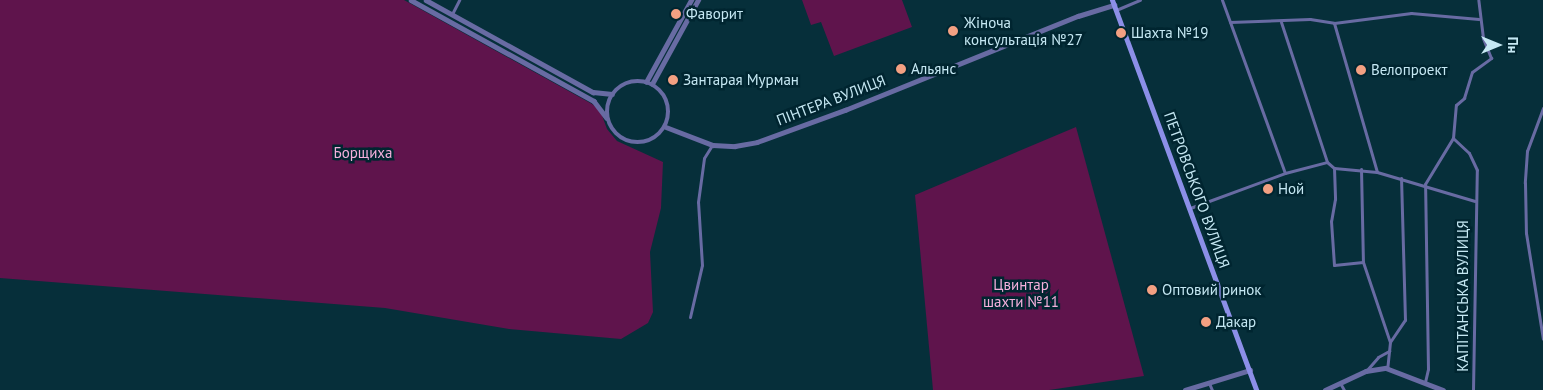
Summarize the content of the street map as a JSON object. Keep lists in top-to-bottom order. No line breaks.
{"streets":{"main road":["ПЕТРОВСЬКОГО ВУЛИЦЯ"],"street":["ПІНТЕРА ВУЛИЦЯ","КАПІТАНСЬКА ВУЛИЦЯ"]},"crossings":[["ПІНТЕРА ВУЛИЦЯ","ПЕТРОВСЬКОГО ВУЛИЦЯ"]],"parks":["Борщиха","Цвинтар шахти №11"],"places":["Фаворит","Жіноча консультація №27","Шахта №19","Альянс","Велопроект","Зантарая Мурман","Ной","Оптовий ринок","Дакар"],"north":"right"}
